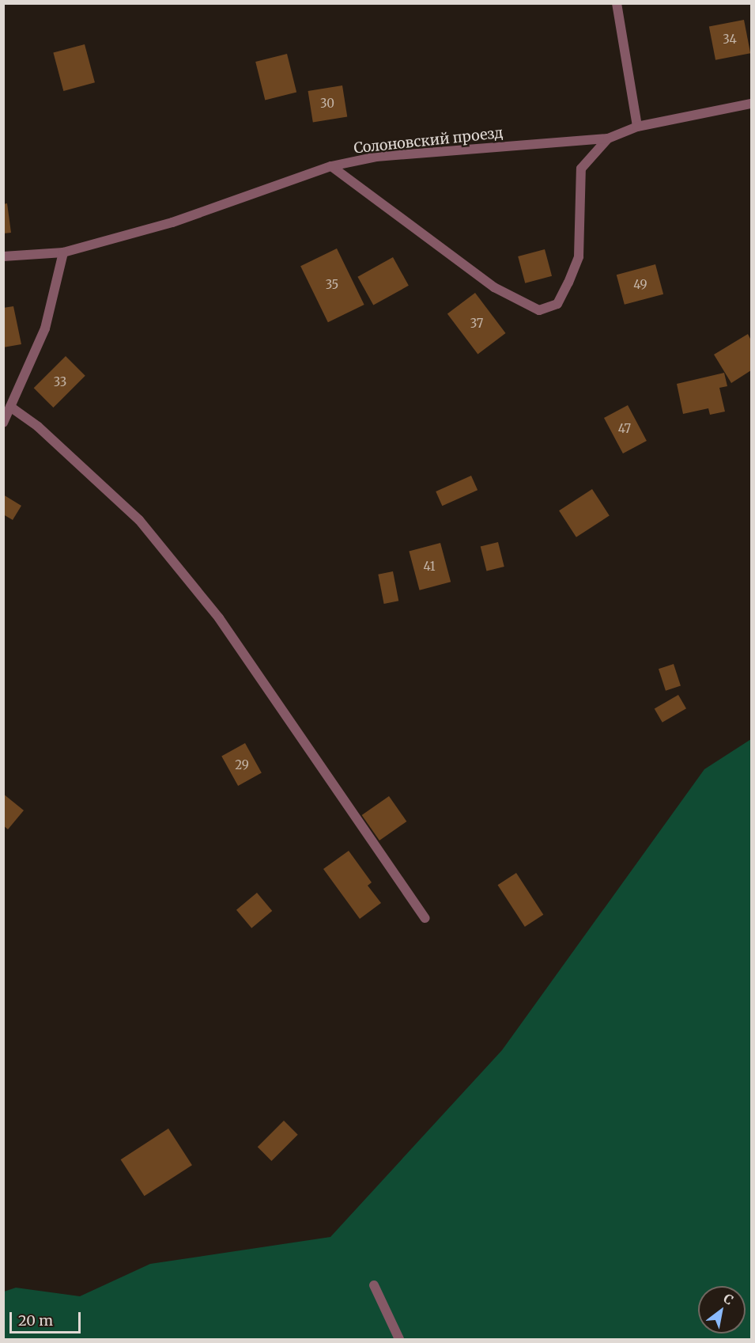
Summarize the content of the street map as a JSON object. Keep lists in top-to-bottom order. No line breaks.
{"streets":{"street":["Солоновский проезд"]},"house_numbers":["34","30","35","49","37","33","47","41","29"],"scale_bar":"20 m","north":"top right"}
